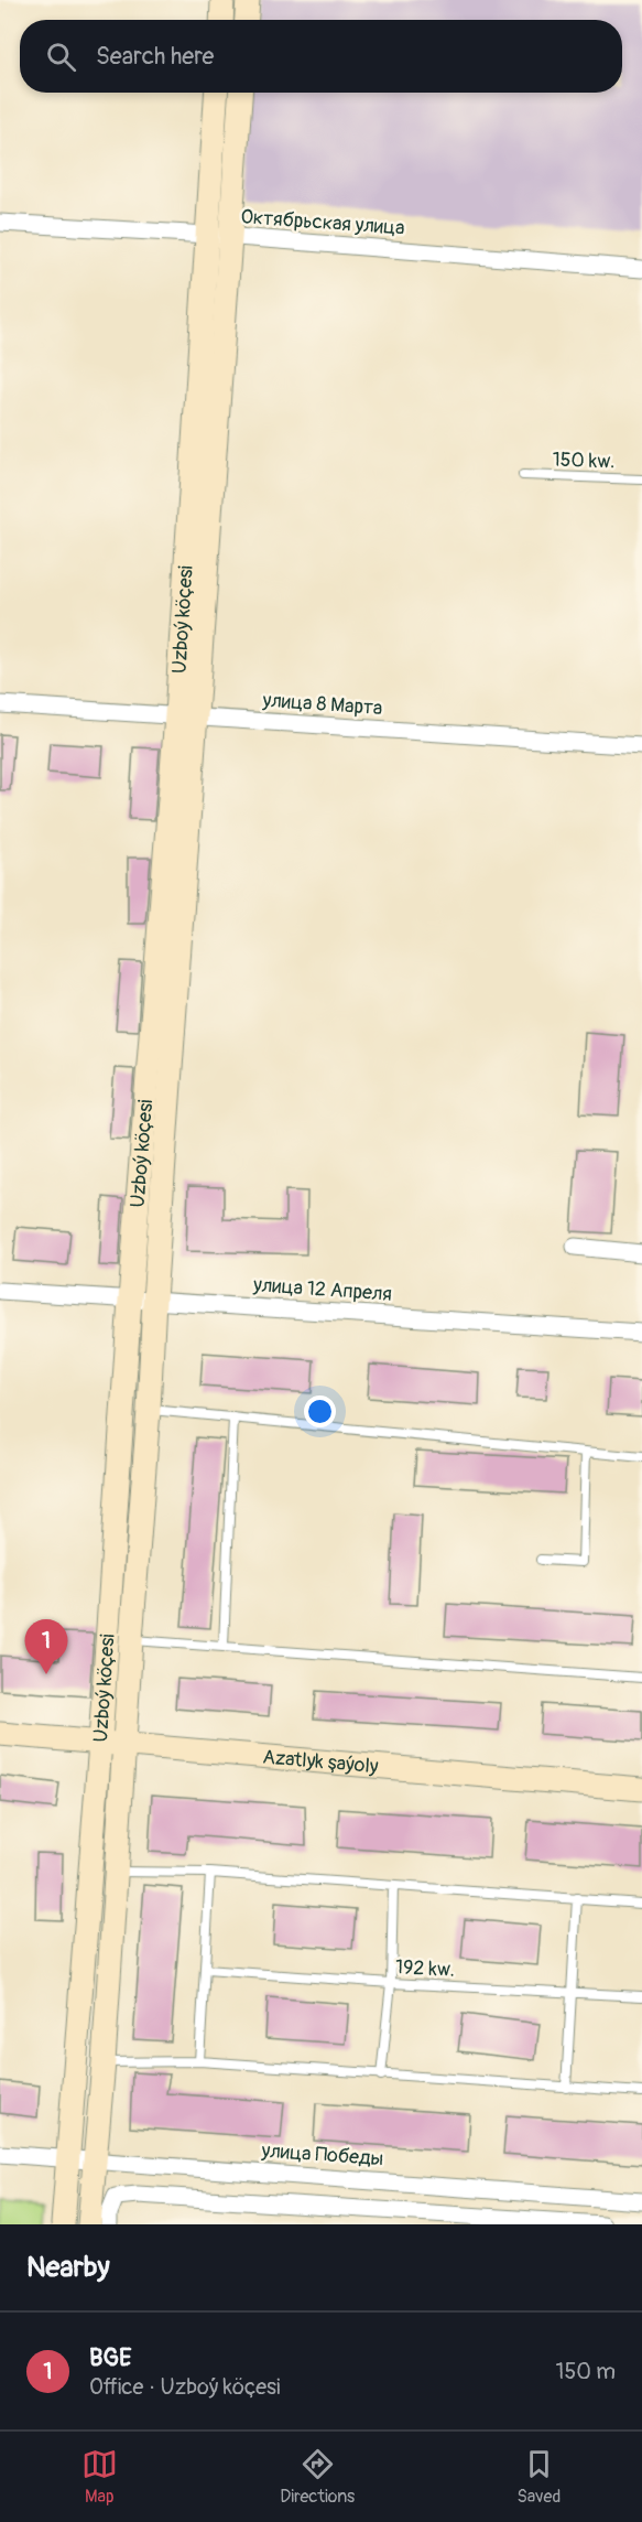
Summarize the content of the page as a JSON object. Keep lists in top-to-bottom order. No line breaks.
{"streets":{"street":["Октябрьская улица","Uzboý köçesi","улица 8 Марта","улица 12 Апреля","Azatlyk şaýoly","улица Победы"],"lane":["150 kw.","192 kw."]},"crossings":[["Октябрьская улица","Uzboý köçesi"],["Uzboý köçesi","улица 8 Марта"],["Uzboý köçesi","улица 12 Апреля"],["Uzboý köçesi","Azatlyk şaýoly"],["Uzboý köçesi","улица Победы"]],"page":{"search":"Search here","pins":"1","heading":"Nearby","list":[{"mark":"1","name":"BGE","note":"Office · Uzboý köçesi","value":"150 m"}],"nav":["Map","Directions","Saved"]}}
